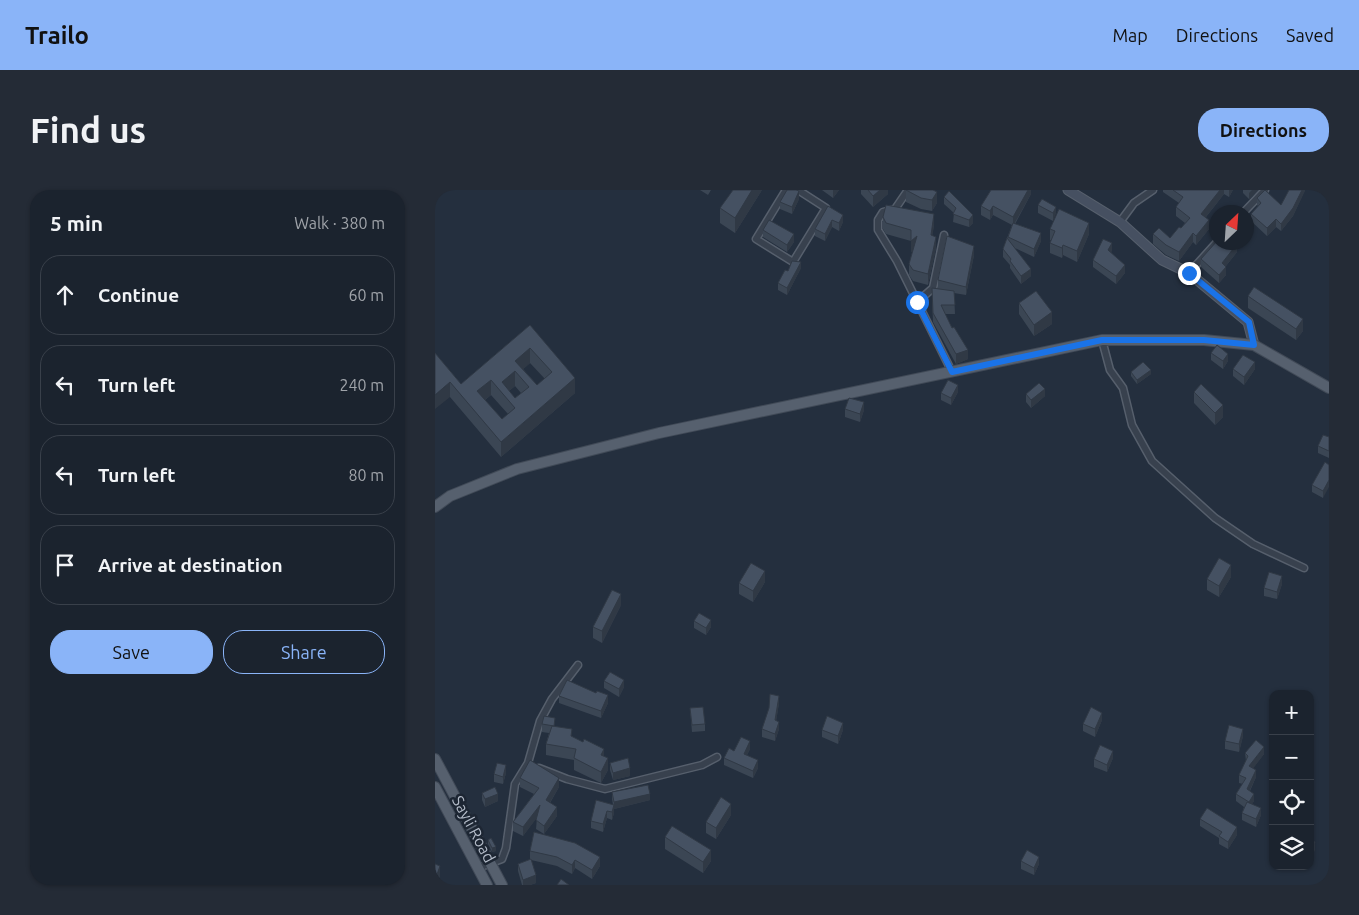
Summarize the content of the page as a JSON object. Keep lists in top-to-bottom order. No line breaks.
{"streets":{"main road":["Sayli Road"]},"north":"top right","page":{"header":"Trailo","nav":["Map","Directions","Saved"],"buttons":["Directions",["Save","Share"]],"title":"Find us","heading":["5 min","Walk · 380 m"],"list":[["Continue","60 m"],["Turn left","240 m"],["Turn left","80 m"],"Arrive at destination"],"map_buttons":["+","−"]}}
